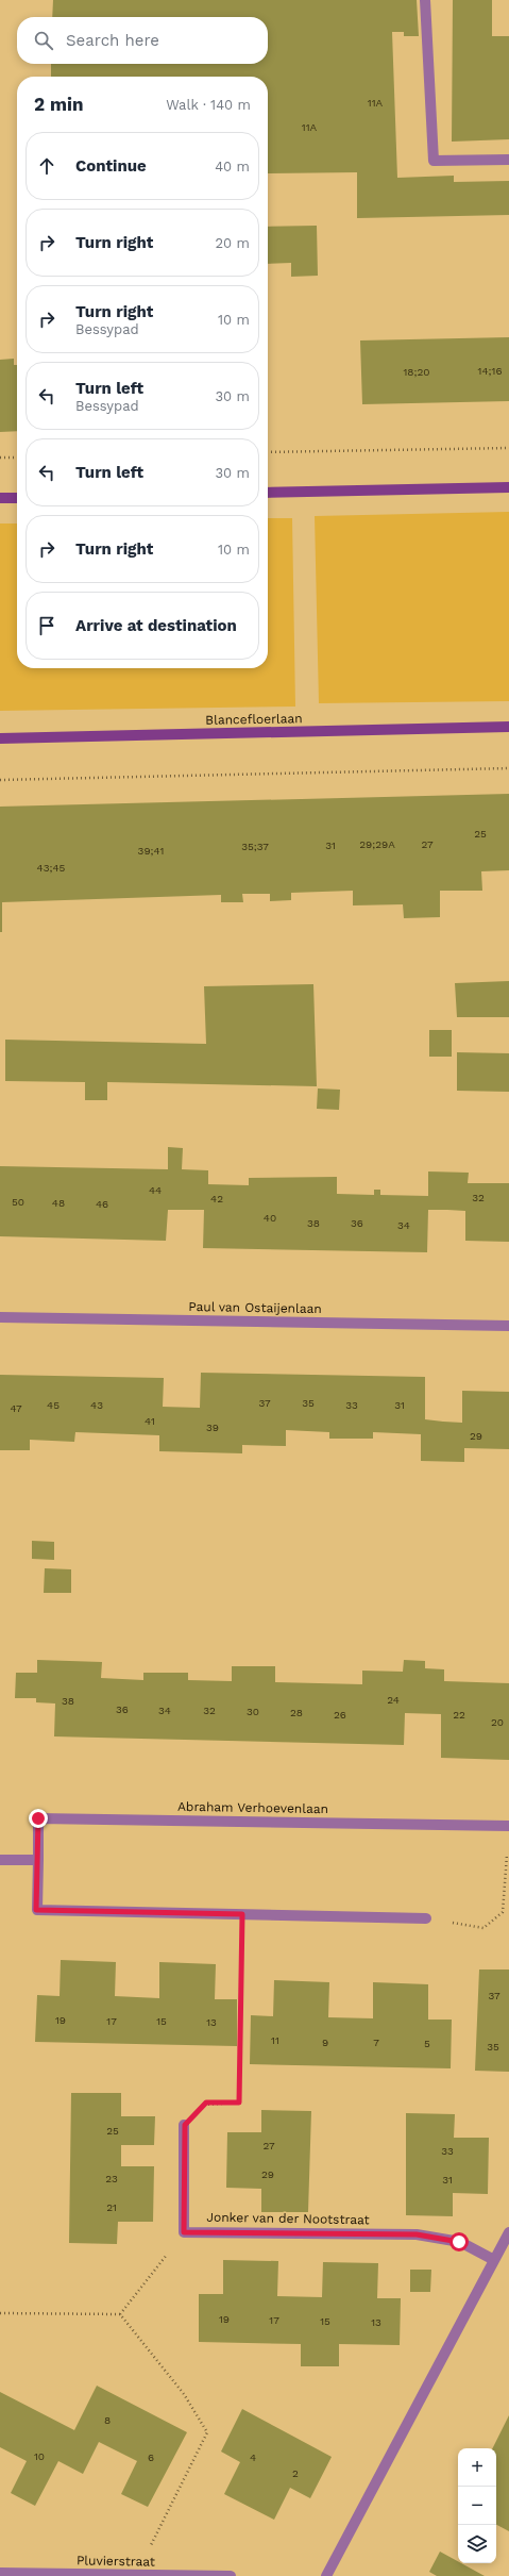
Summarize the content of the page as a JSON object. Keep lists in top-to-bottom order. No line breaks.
{"streets":{"street":["Blancefloerlaan","Paul van Ostaijenlaan","Abraham Verhoevenlaan","Jonker van der Nootstraat","Pluvierstraat"]},"house_numbers":["11A","11A","14;16","18;20","25","29;29A","27","31","35;37","39;41","43;45","44","32","42","50","48","46","40","38","36","34","37","35","45","43","33","31","47","41","39","29","24","38","36","34","32","30","28","26","22","20","37","19","17","15","13","11","9","7","5","35","25","27","33","29","23","31","21","19","17","15","13","8","10","6","4","2"],"page":{"search":"Search here","heading":["2 min","Walk · 140 m"],"list":[["Continue","40 m"],["Turn right","20 m"],["Turn right","Bessypad","10 m"],["Turn left","Bessypad","30 m"],["Turn left","30 m"],["Turn right","10 m"],"Arrive at destination"],"map_buttons":["+","−"]}}
